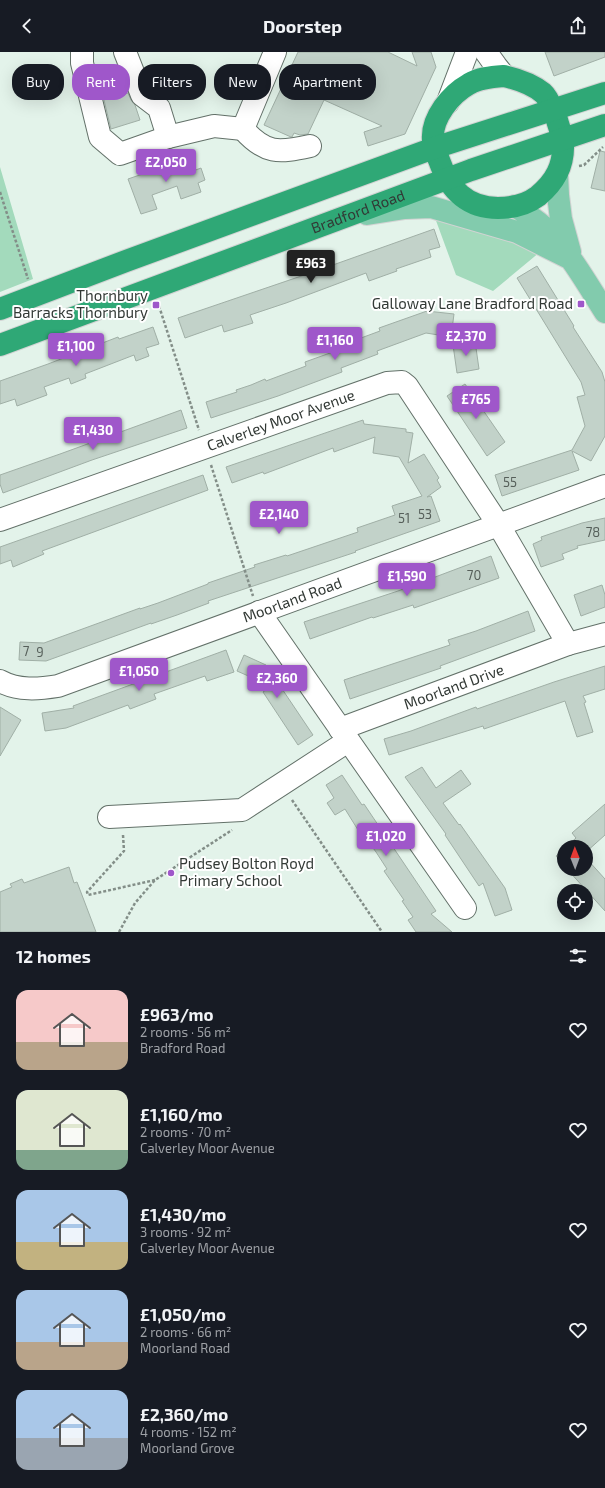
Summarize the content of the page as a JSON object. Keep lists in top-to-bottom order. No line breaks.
{"streets":{"highway":["Bradford Road"],"street":["Calverley Moor Avenue","Moorland Road","Moorland Drive"]},"crossings":[["Calverley Moor Avenue","Moorland Road"]],"places":{"transit":["Galloway Lane Bradford Road","Thornbury Barracks Thornbury"],"other":["Pudsey Bolton Royd Primary School"]},"house_numbers":["55","53","51","78","70","7","9"],"north":"top","page":{"header":"Doorstep","chip":["Buy","Rent","Filters","New","Apartment"],"price":["£2,050","£963","£2,370","£1,160","£1,100","£765","£1,430","£2,140","£1,590","£1,050","£2,360","£1,020"],"heading":"12 homes","list":[{"name":"£963/mo","note":"2 rooms · 56 m² · Bradford Road"},{"name":"£1,160/mo","note":"2 rooms · 70 m² · Calverley Moor Avenue"},{"name":"£1,430/mo","note":"3 rooms · 92 m² · Calverley Moor Avenue"},{"name":"£1,050/mo","note":"2 rooms · 66 m² · Moorland Road"},{"name":"£2,360/mo","note":"4 rooms · 152 m² · Moorland Grove"}]}}
